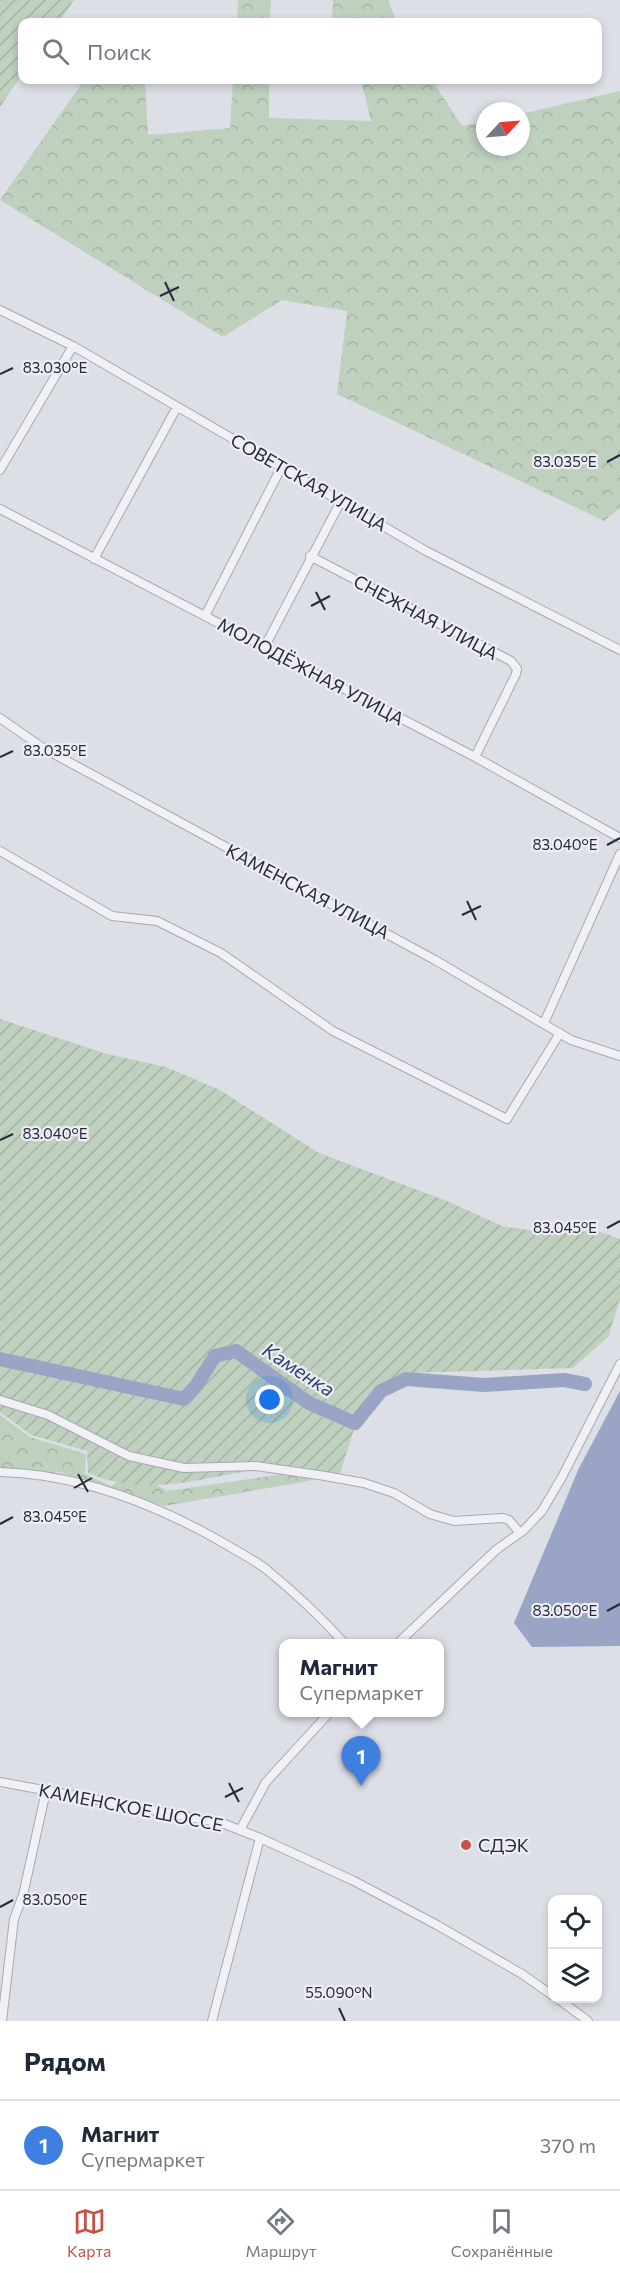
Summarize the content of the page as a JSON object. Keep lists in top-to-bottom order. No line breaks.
{"streets":{"street":["СОВЕТСКАЯ УЛИЦА","СНЕЖНАЯ УЛИЦА","МОЛОДЁЖНАЯ УЛИЦА","КАМЕНСКАЯ УЛИЦА","КАМЕНСКОЕ ШОССЕ"]},"crossings":[["СНЕЖНАЯ УЛИЦА","МОЛОДЁЖНАЯ УЛИЦА"]],"water":["Каменка"],"places":["СДЭК"],"north":"top right","page":{"search":"Поиск","popup":["Магнит","Супермаркет"],"pins":"1","heading":"Рядом","list":[{"mark":"1","name":"Магнит","note":"Супермаркет","value":"370 m"}],"nav":["Карта","Маршрут","Сохранённые"]},"coordinates":["83.030°E","83.035°E","83.040°E","83.045°E","83.050°E","55.090°N"]}
